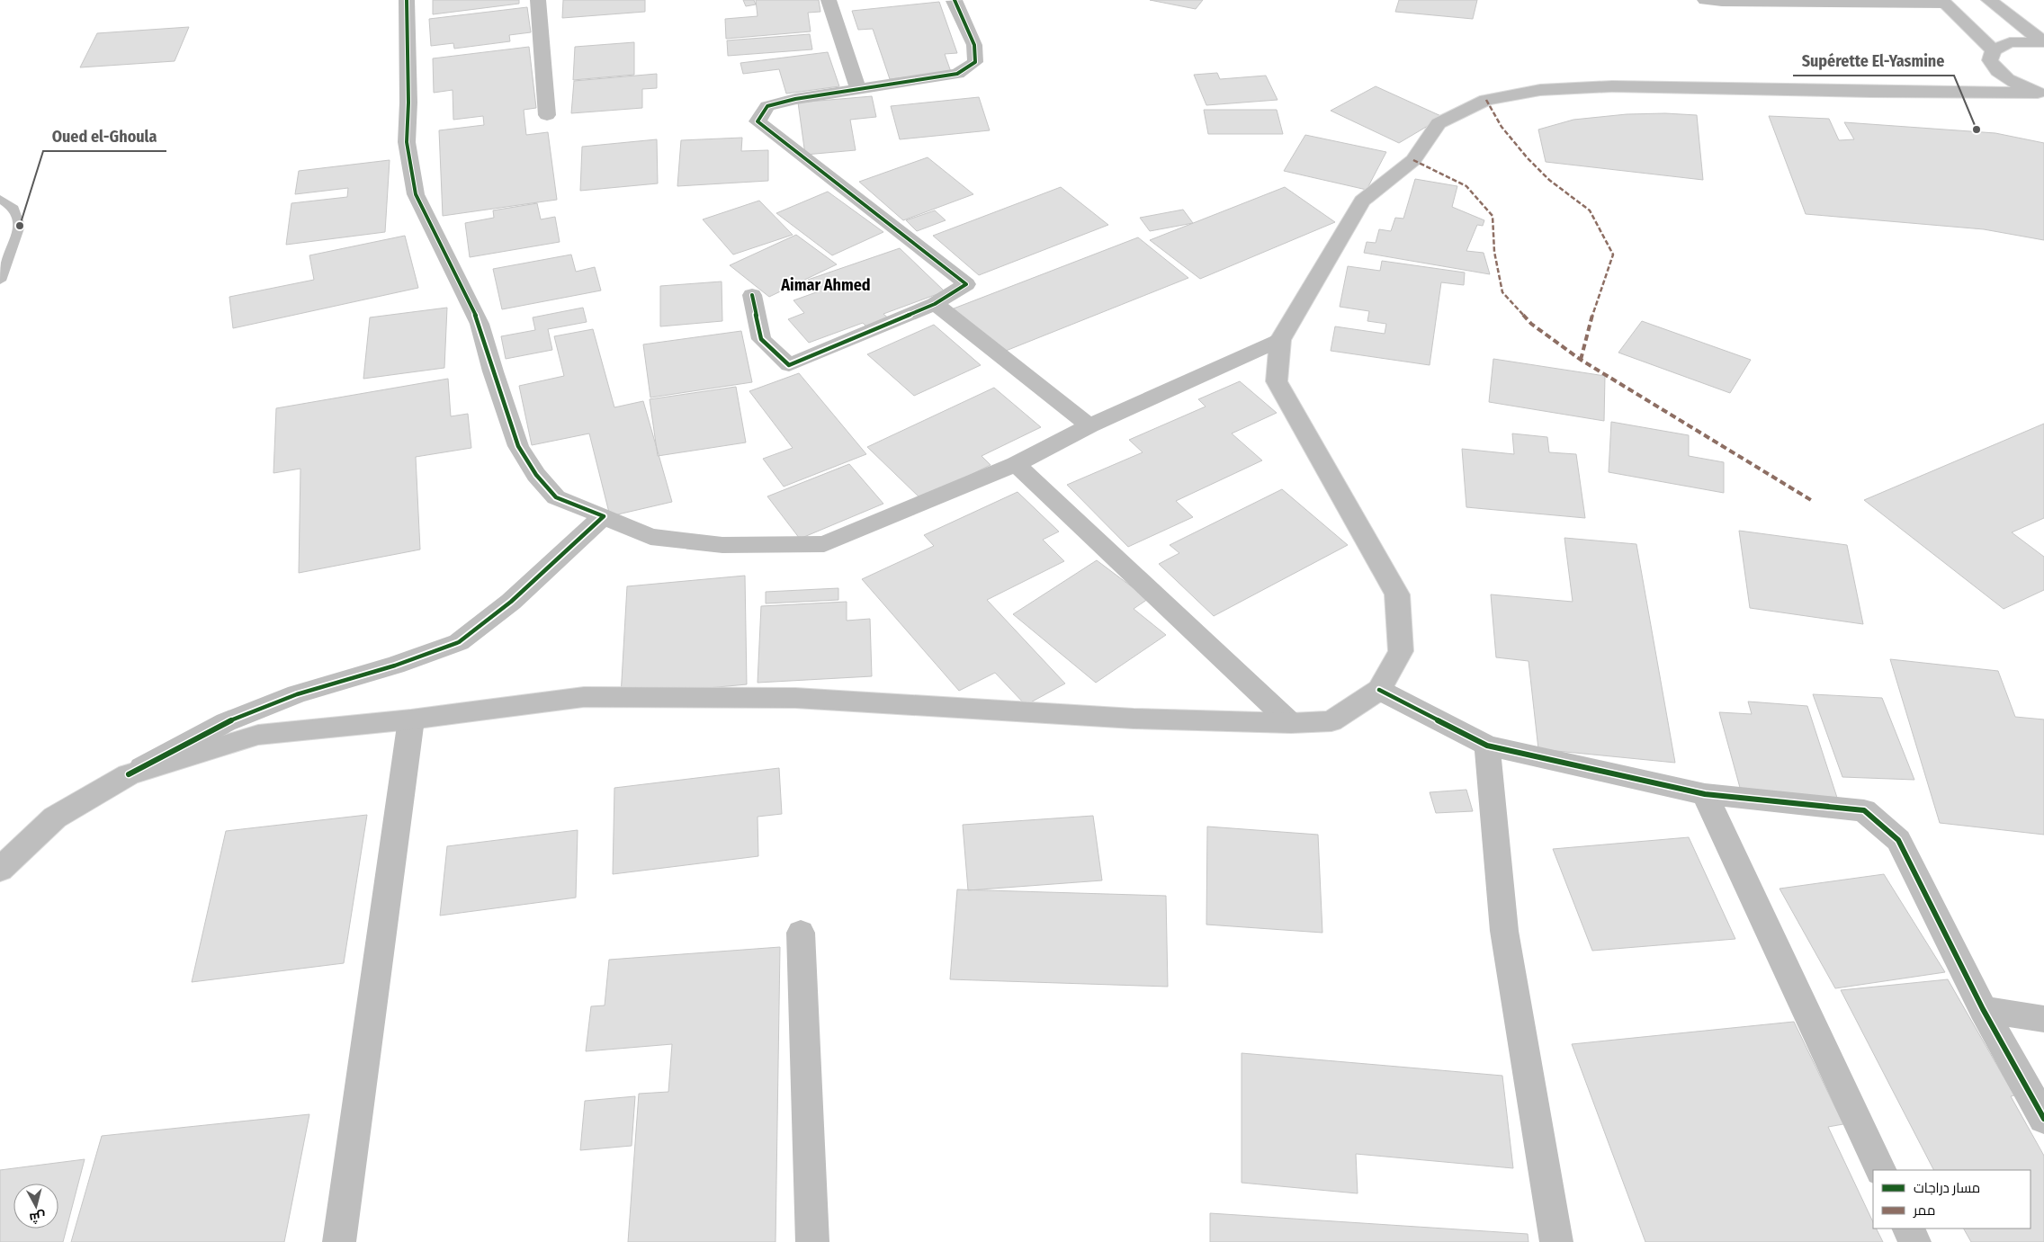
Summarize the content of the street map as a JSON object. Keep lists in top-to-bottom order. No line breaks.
{"districts":["Aimar Ahmed"],"places":["Supérette El-Yasmine","Oued el-Ghoula"],"legend":["مسار دراجات","ممر"],"north":"bottom"}
